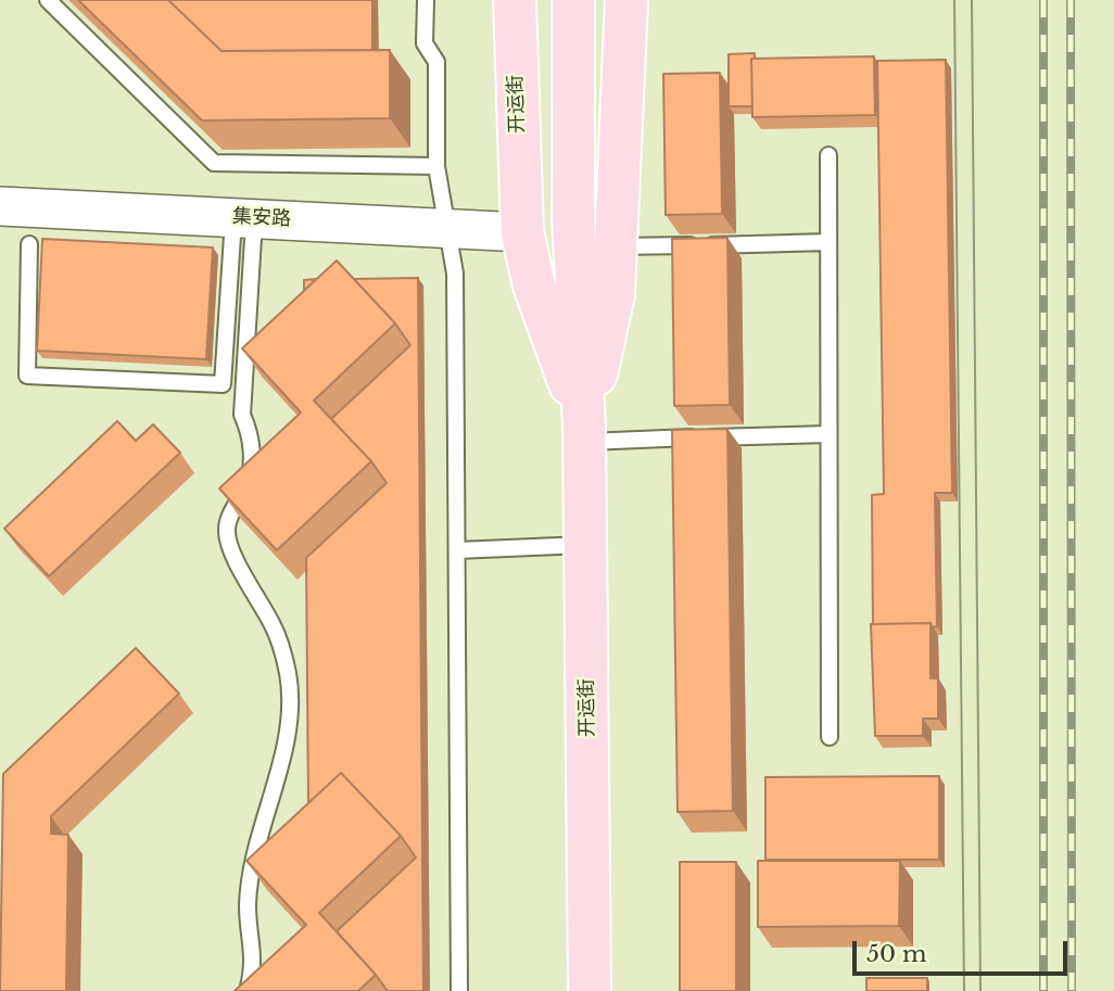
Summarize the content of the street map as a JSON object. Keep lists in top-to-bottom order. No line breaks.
{"streets":{"main road":["开运街"],"street":["集安路"]},"crossings":[["开运街","集安路"]],"scale_bar":"50 m"}
